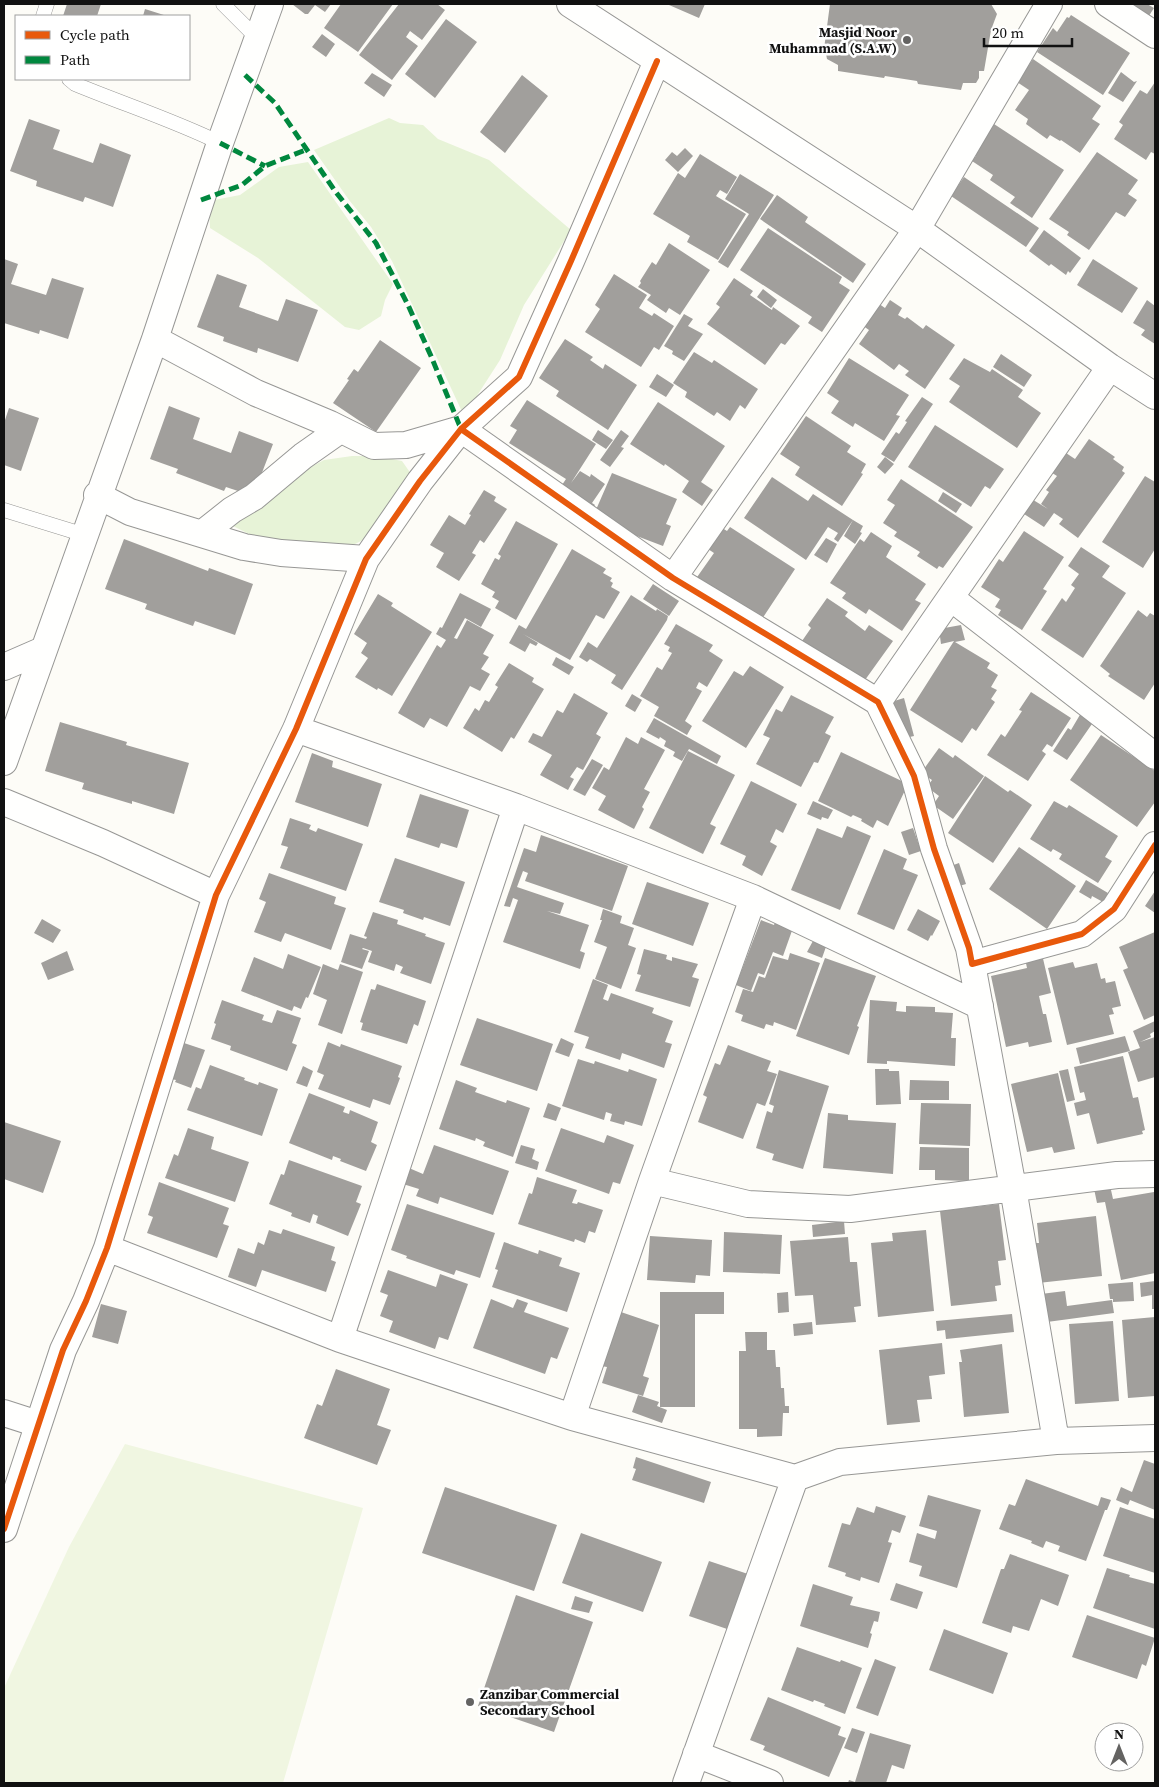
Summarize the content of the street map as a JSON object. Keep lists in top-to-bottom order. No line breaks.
{"places":["Masjid Noor Muhammad (S.A.W)","Zanzibar Commercial Secondary School"],"legend":["Cycle path","Path"],"scale_bar":"20 m","north":"top"}
